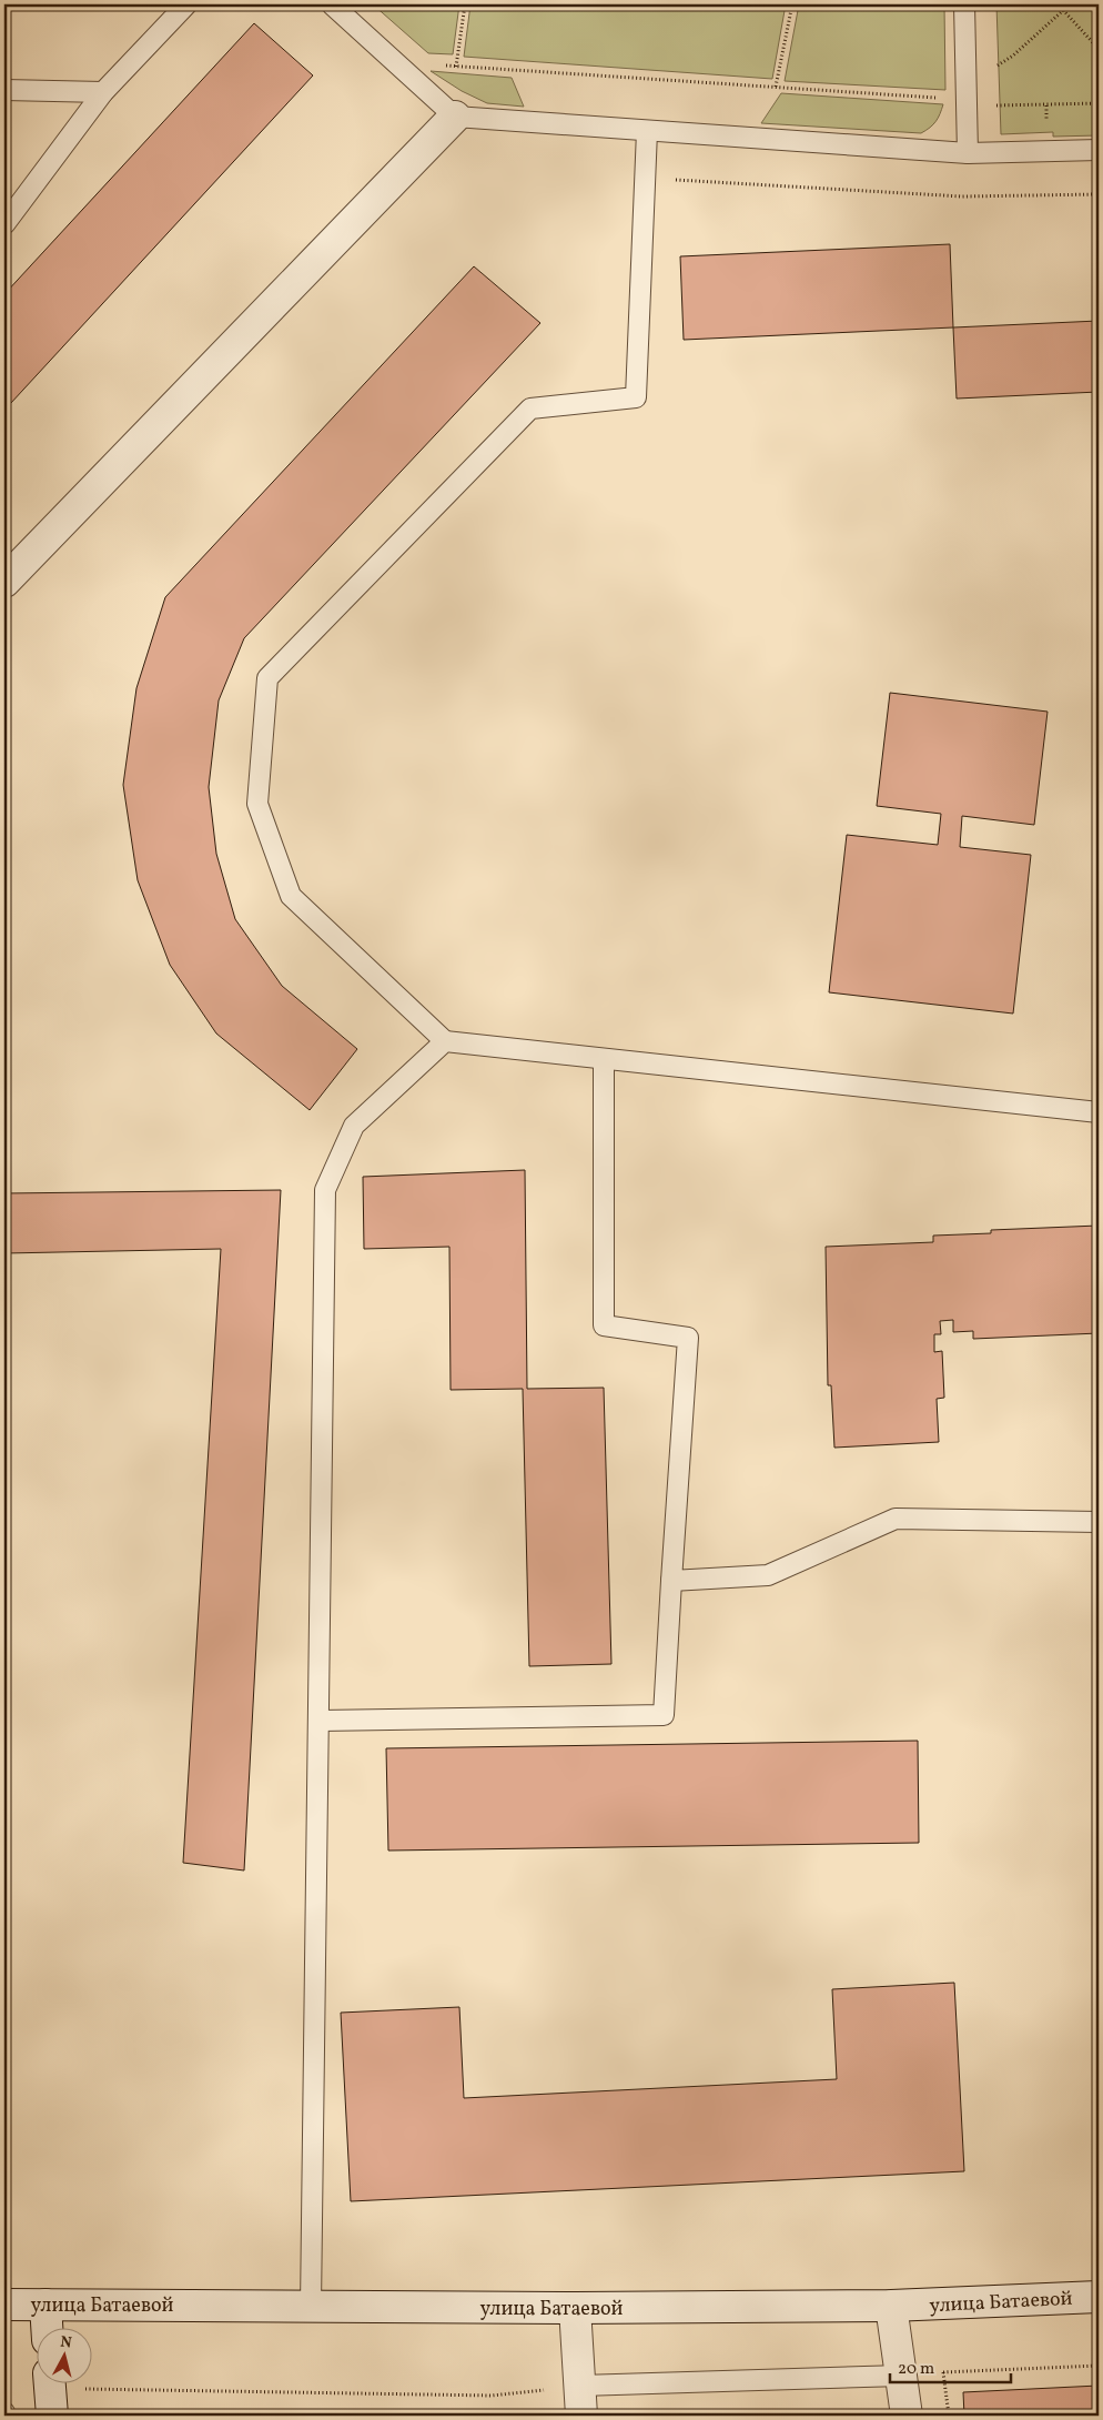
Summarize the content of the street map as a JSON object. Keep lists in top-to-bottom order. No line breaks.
{"streets":{"main road":["улица Батаевой"]},"scale_bar":"20 m","north":"top"}
